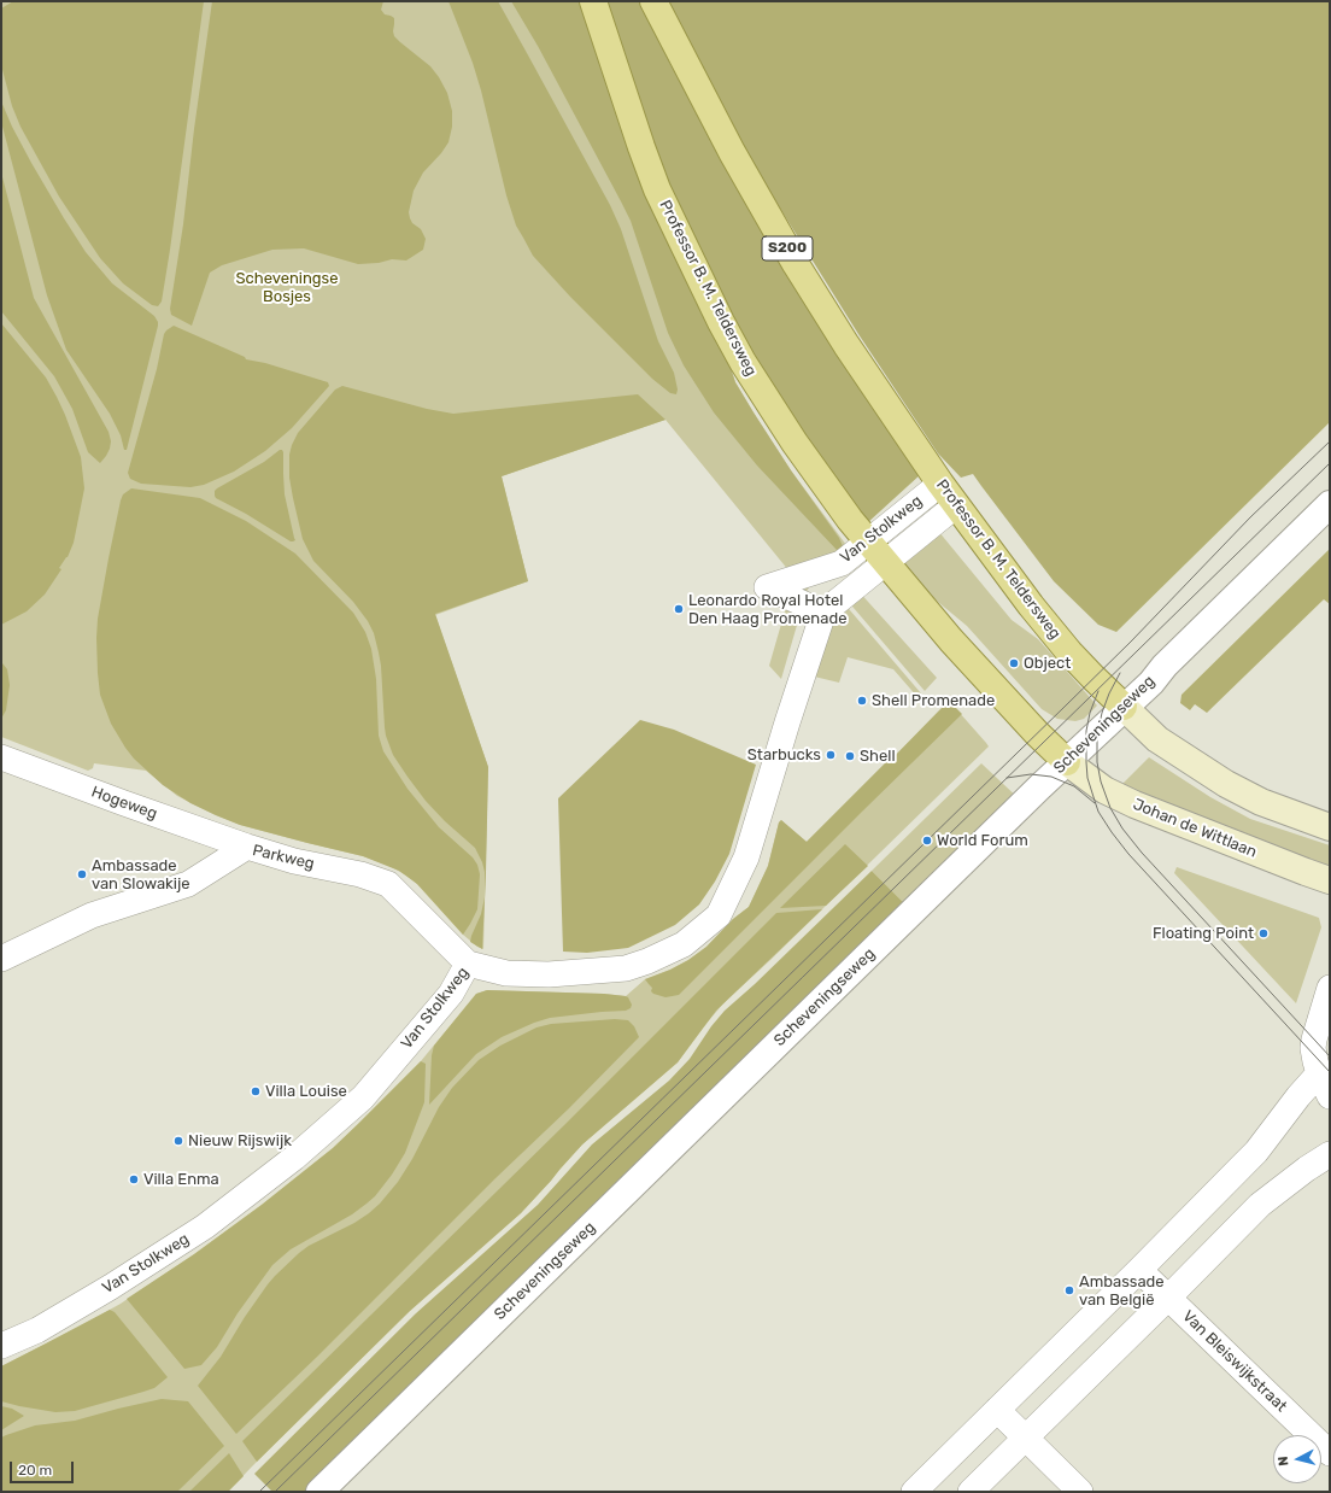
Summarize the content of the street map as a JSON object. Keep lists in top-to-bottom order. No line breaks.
{"streets":{"main road":["S200","Professor B. M. Teldersweg","Johan de Wittlaan"],"street":["Van Stolkweg","Scheveningseweg","Hogeweg","Parkweg","Van Bleiswijkstraat"]},"crossings":[["S200","Professor B. M. Teldersweg"],["S200","Scheveningseweg"],["Professor B. M. Teldersweg","Van Stolkweg"],["Professor B. M. Teldersweg","Scheveningseweg"],["Professor B. M. Teldersweg","Johan de Wittlaan"],["Van Stolkweg","Parkweg"],["Scheveningseweg","Johan de Wittlaan"],["Hogeweg","Parkweg"]],"parks":["Scheveningse Bosjes"],"places":["Leonardo Royal Hotel Den Haag Promenade","Object","Shell Promenade","Starbucks","Shell","World Forum","Ambassade van Slowakije","Floating Point","Villa Louise","Nieuw Rijswijk","Villa Enma","Ambassade van België"],"scale_bar":"20 m","north":"left"}
